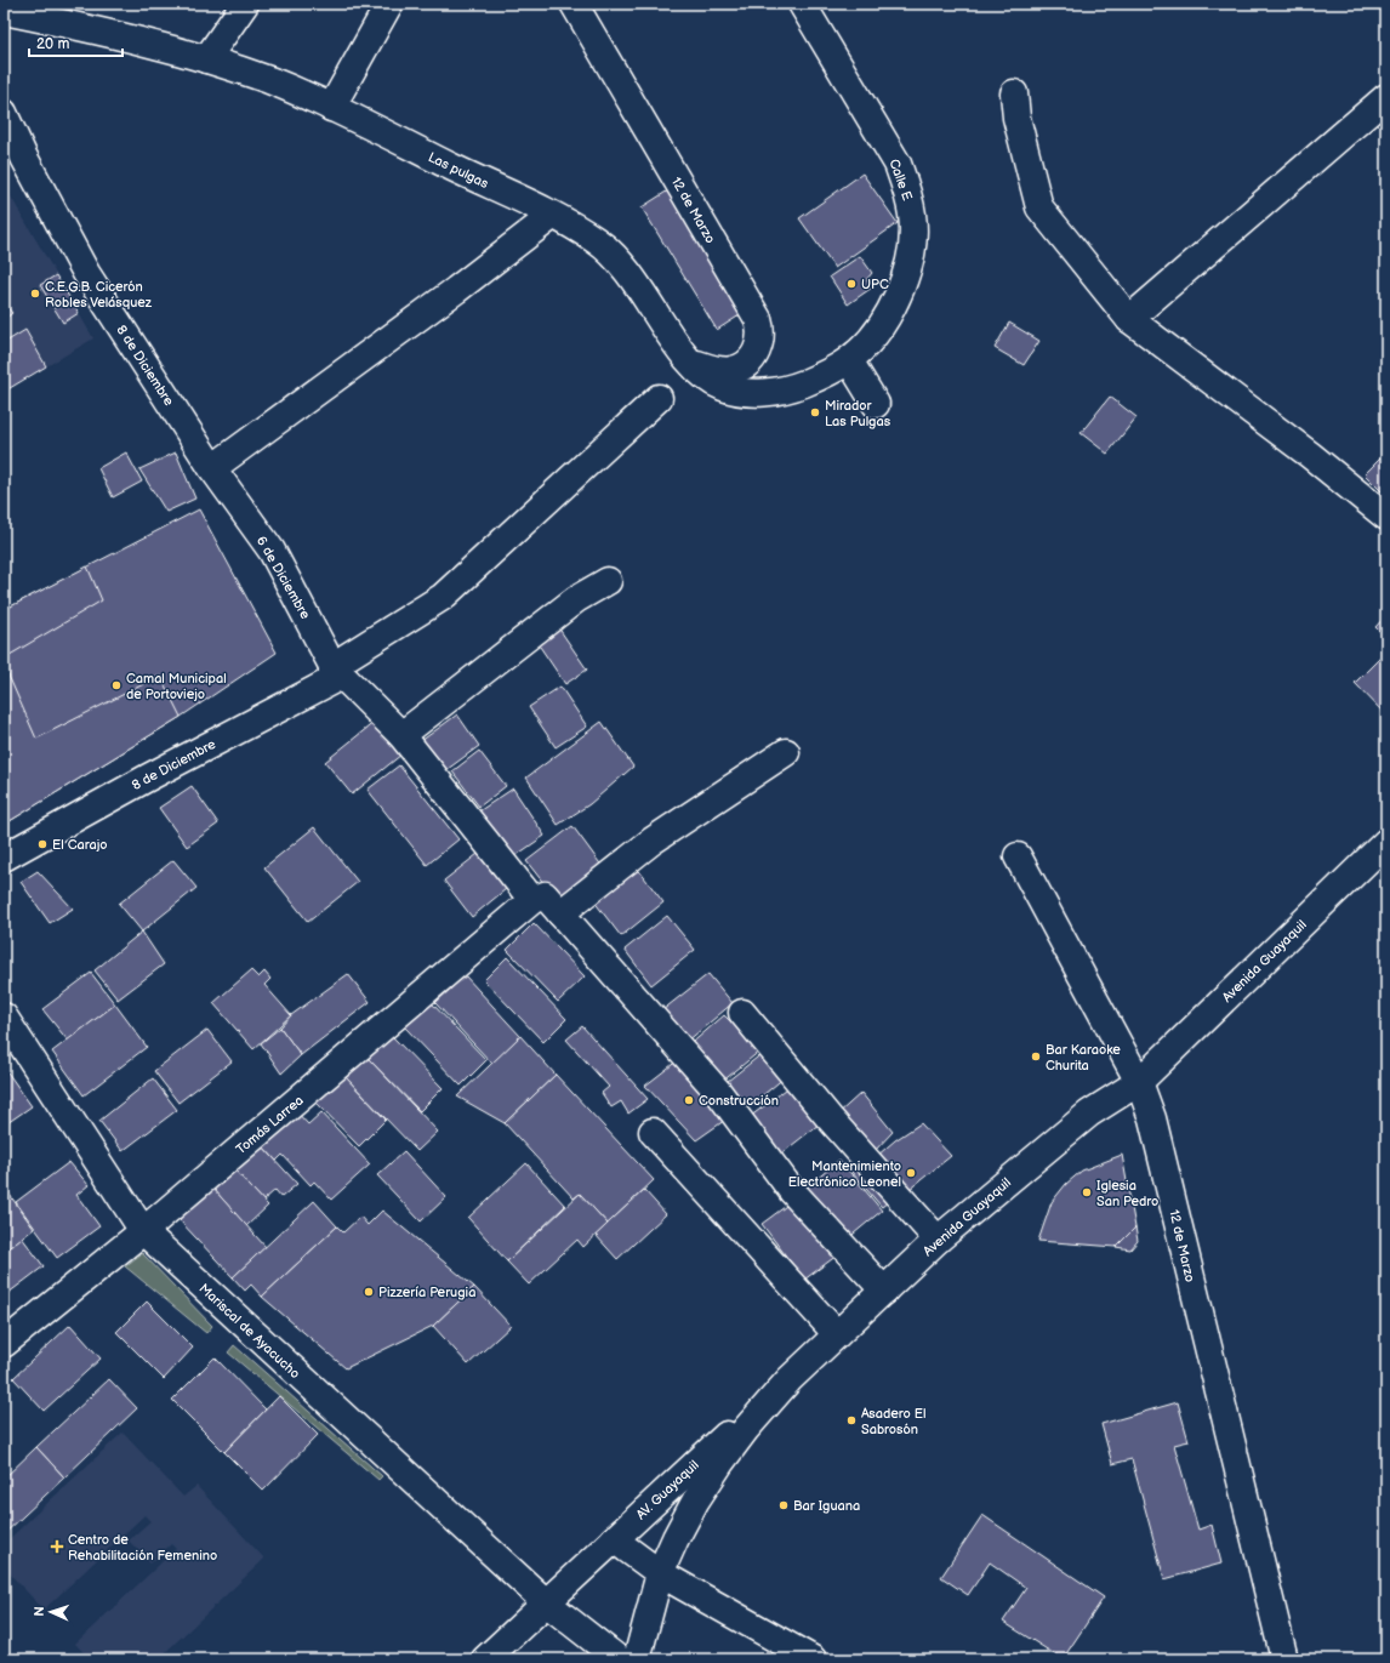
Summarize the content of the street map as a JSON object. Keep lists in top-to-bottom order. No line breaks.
{"streets":{"street":["Las pulgas","Calle E","12 de Marzo","8 de Diciembre","6 de Diciembre","Avenida Guayaquil","Tomás Larrea","Mariscal de Ayacucho","AV. Guayaquil"]},"crossings":[["Las pulgas","Calle E"],["Las pulgas","12 de Marzo"],["12 de Marzo","Avenida Guayaquil"],["8 de Diciembre","6 de Diciembre"],["6 de Diciembre","Tomás Larrea"],["Avenida Guayaquil","AV. Guayaquil"],["Tomás Larrea","Mariscal de Ayacucho"],["Mariscal de Ayacucho","AV. Guayaquil"]],"places":{"other":["UPC","C.E.G.B. Cicerón Robles Velásquez","Mirador Las Pulgas","Camal Municipal de Portoviejo","El Carajo","Bar Karaoke Churita","Construcción","Mantenimiento Electrónico Leonel","Iglesia San Pedro","Pizzería Perugia","Asadero El Sabrosón","Bar Iguana"],"health":["Centro de Rehabilitación Femenino"]},"scale_bar":"20 m","north":"left"}
